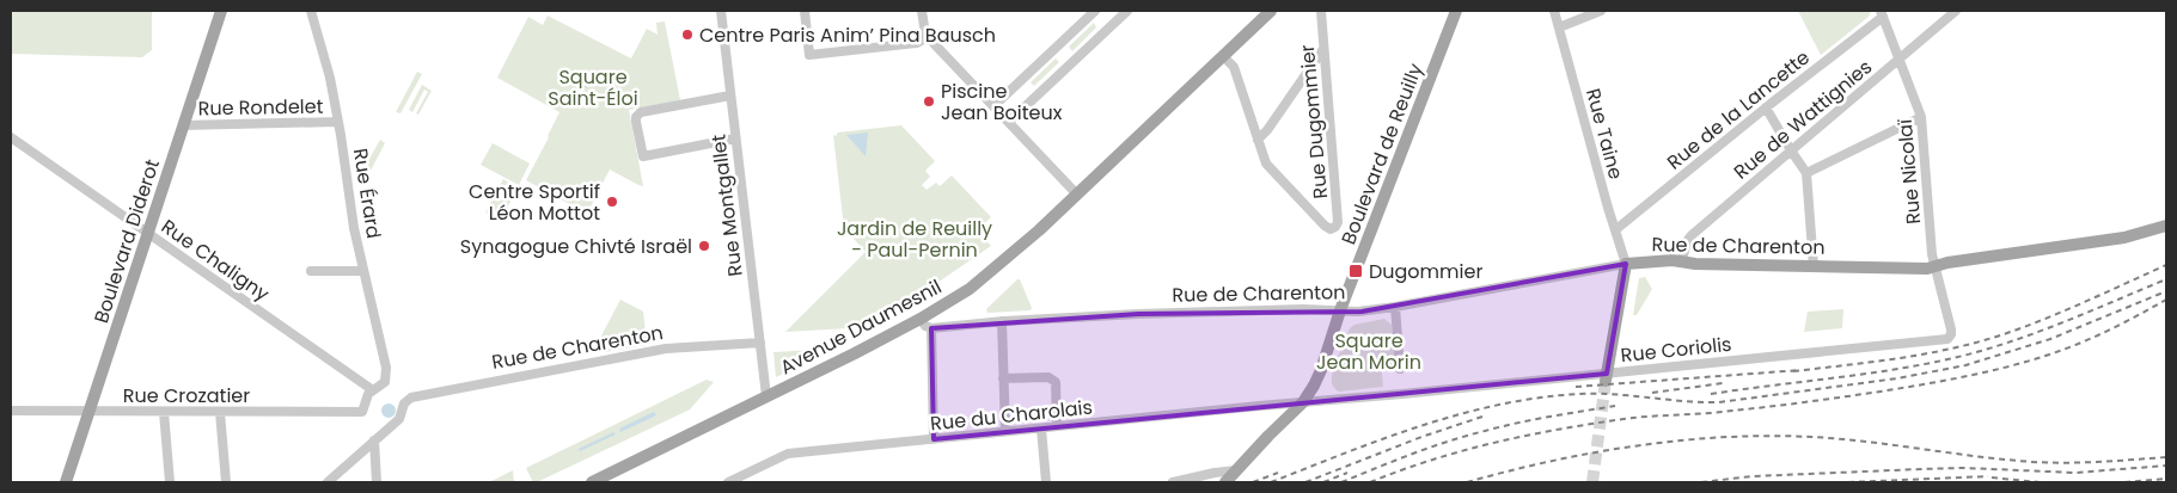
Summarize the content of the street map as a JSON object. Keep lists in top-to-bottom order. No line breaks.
{"streets":{"main road":["Boulevard de Reuilly","Boulevard Diderot","Rue de Charenton","Avenue Daumesnil"],"street":["Rue Rondelet","Rue de la Lancette","Rue de Wattignies","Rue Dugommier","Rue Taine","Rue Nicolaï","Rue Érard","Rue Montgallet","Rue Chaligny","Rue Coriolis","Rue Crozatier","Rue du Charolais"]},"crossings":[["Rue Rondelet","Rue Érard"],["Rue Rondelet","Boulevard Diderot"],["Rue de la Lancette","Rue Taine"],["Rue de la Lancette","Rue Nicolaï"],["Rue de Wattignies","Rue Nicolaï"],["Rue de Wattignies","Rue de Charenton"],["Rue Taine","Rue de Charenton"],["Boulevard de Reuilly","Rue de Charenton"],["Boulevard de Reuilly","Rue Coriolis"],["Boulevard de Reuilly","Rue du Charolais"],["Rue Nicolaï","Rue de Charenton"],["Rue Nicolaï","Rue Coriolis"],["Rue Érard","Rue Chaligny"],["Rue Érard","Rue Crozatier"],["Rue Montgallet","Rue de Charenton"],["Rue Montgallet","Avenue Daumesnil"],["Boulevard Diderot","Rue Chaligny"],["Boulevard Diderot","Rue Crozatier"],["Rue Chaligny","Rue Crozatier"],["Rue Coriolis","Rue du Charolais"]],"parks":["Square Saint-Éloi","Jardin de Reuilly - Paul-Pernin","Square Jean Morin"],"places":{"other":["Centre Paris Anim’ Pina Bausch","Piscine Jean Boiteux","Centre Sportif Léon Mottot","Synagogue Chivté Israël"],"transit":["Dugommier"]}}
